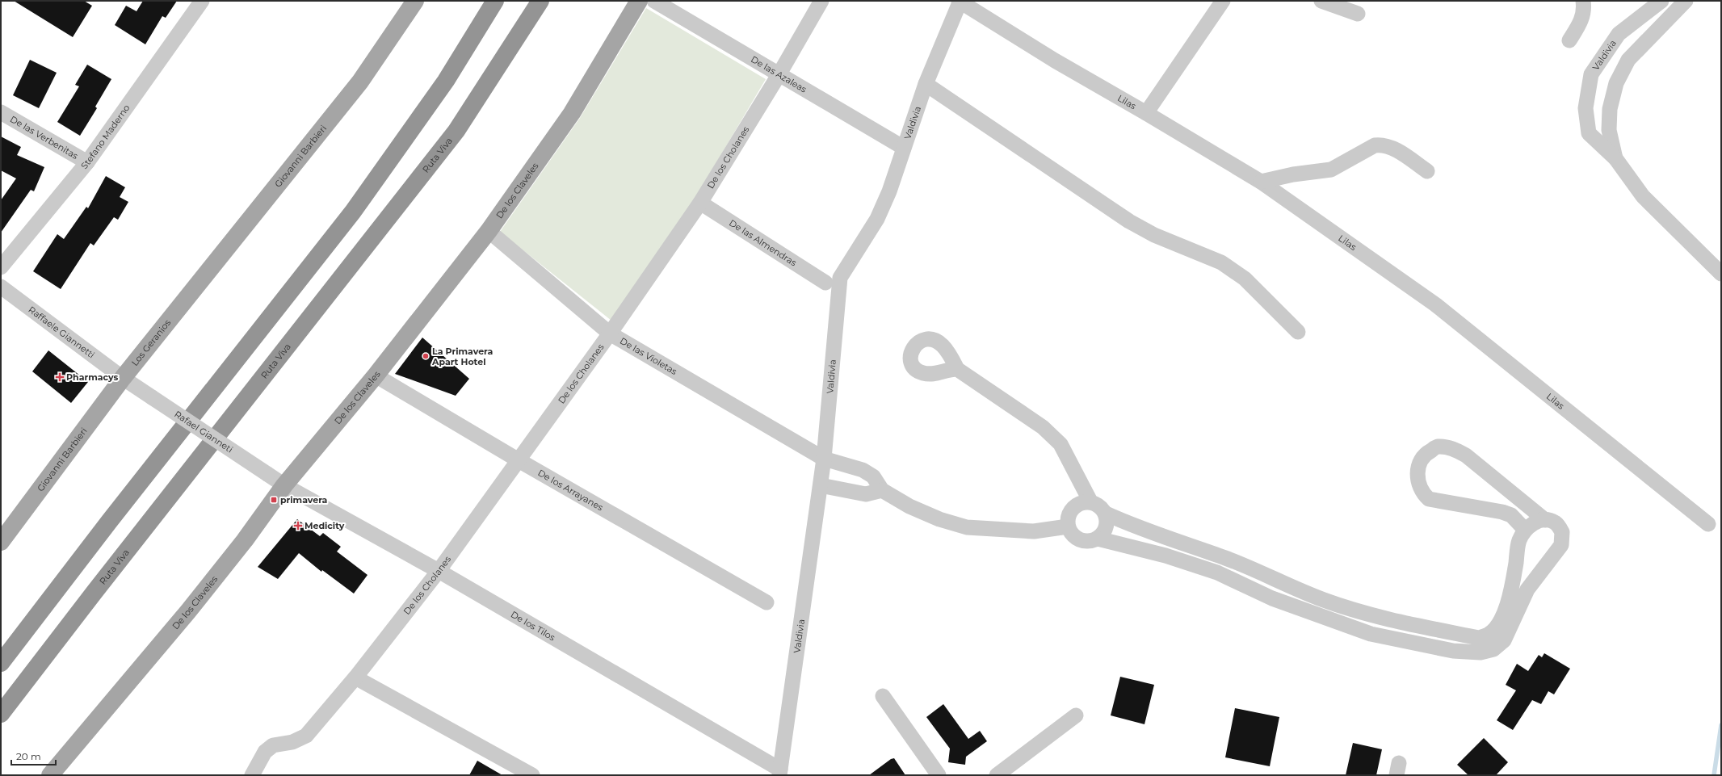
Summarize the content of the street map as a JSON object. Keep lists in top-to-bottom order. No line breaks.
{"streets":{"highway":["Ruta Viva"],"main road":["Giovanni Barbieri","De los Claveles","Los Geranios"],"street":["Valdivia","De las Azaleas","Lilas","De las Verbenitas","Stefano Maderno","De los Cholanes","De las Almendras","Raffaele Giannetti","De las Violetas","Rafael Gianneti","De los Arrayanes","De los Tilos"]},"crossings":[["Valdivia","De las Azaleas"],["Valdivia","Lilas"],["Valdivia","De las Violetas"],["Valdivia","De los Tilos"],["De las Azaleas","De los Cholanes"],["De las Verbenitas","Stefano Maderno"],["Giovanni Barbieri","Raffaele Giannetti"],["Giovanni Barbieri","Los Geranios"],["Giovanni Barbieri","Rafael Gianneti"],["De los Cholanes","De las Almendras"],["De los Cholanes","De las Violetas"],["De los Cholanes","De los Arrayanes"],["De los Cholanes","De los Tilos"],["De los Claveles","De las Violetas"],["De los Claveles","Rafael Gianneti"],["De los Claveles","De los Arrayanes"],["De los Claveles","De los Tilos"],["Raffaele Giannetti","Los Geranios"],["Raffaele Giannetti","Rafael Gianneti"],["Los Geranios","Rafael Gianneti"],["Rafael Gianneti","De los Tilos"]],"places":{"other":["La Primavera Apart Hotel"],"health":["Pharmacys","Medicity"],"transit":["primavera"]},"scale_bar":"20 m"}
